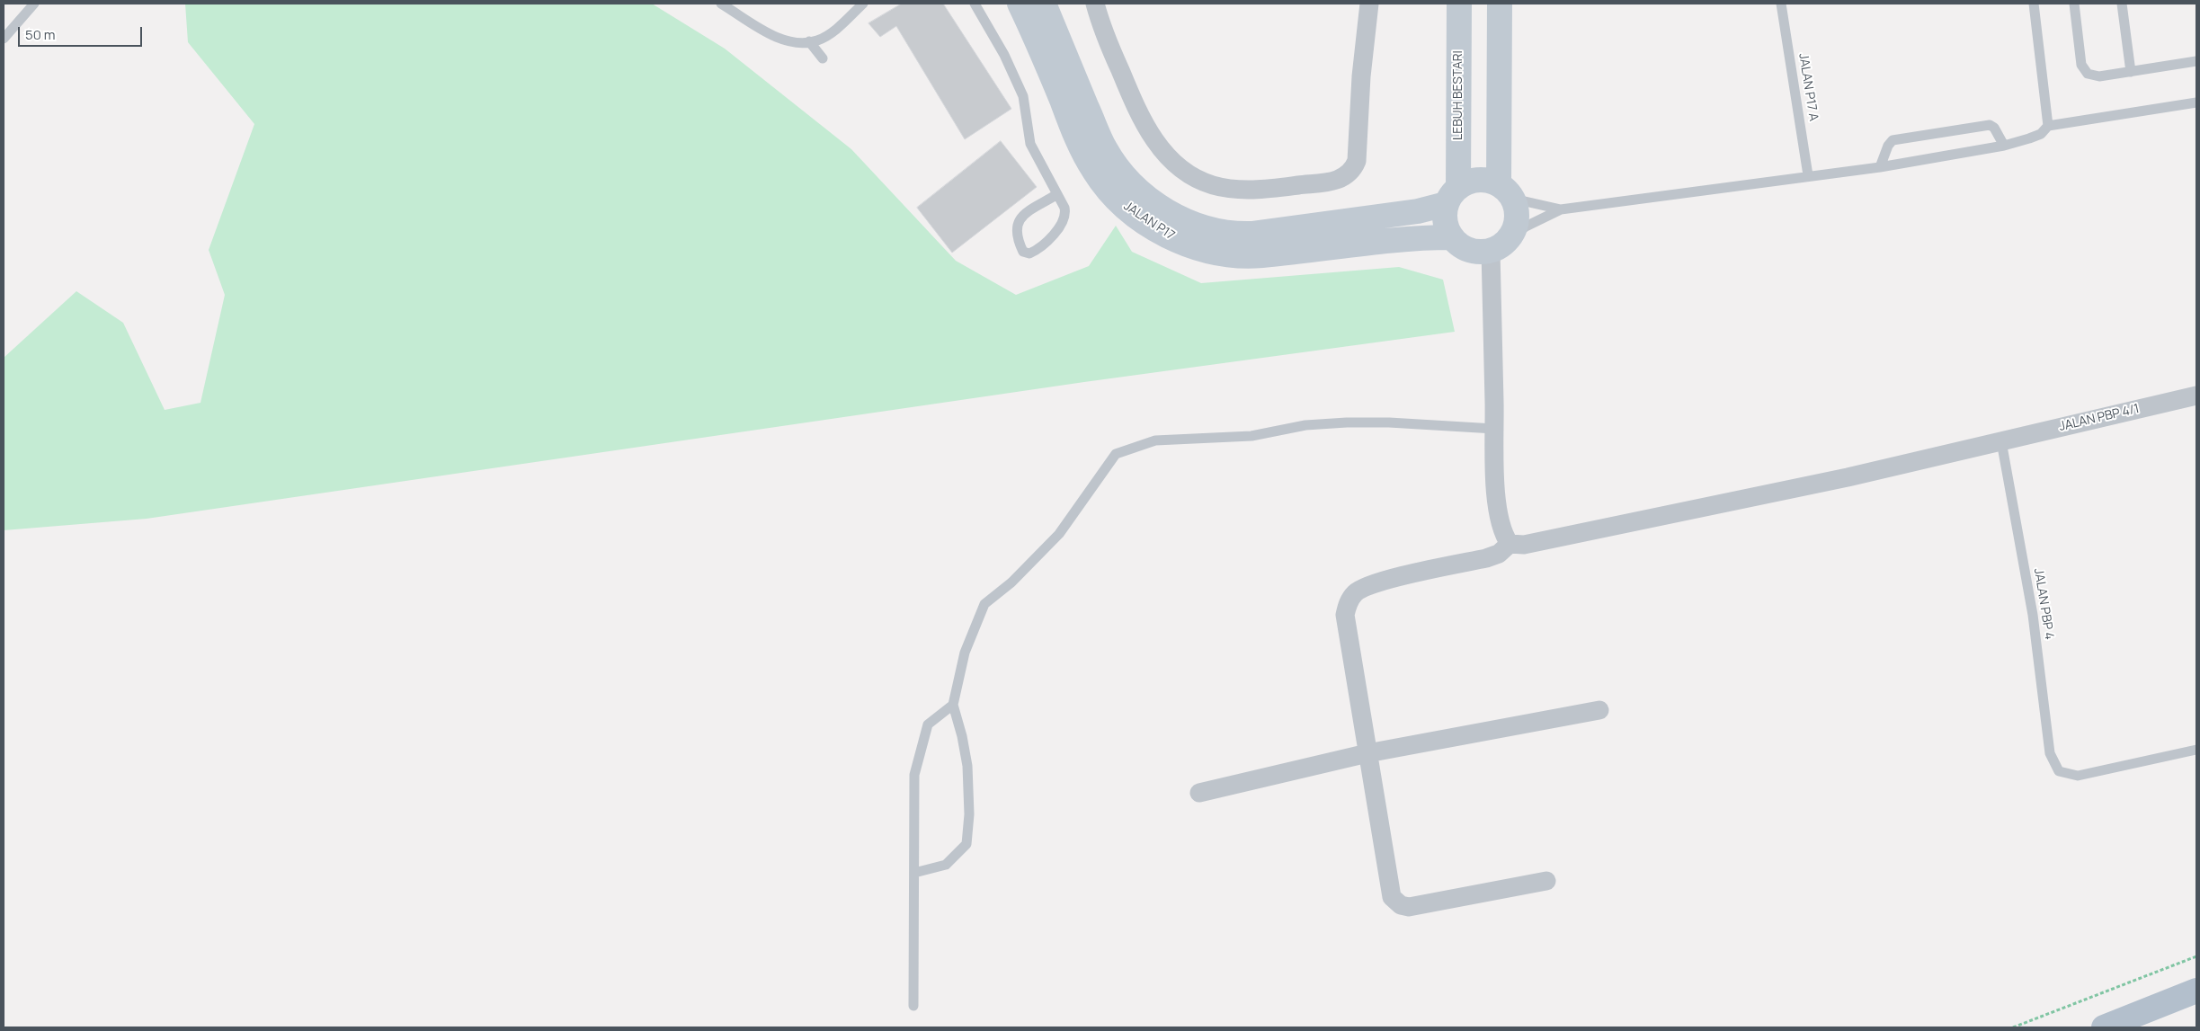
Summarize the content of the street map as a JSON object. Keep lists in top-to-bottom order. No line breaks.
{"streets":{"street":["LEBUH BESTARI","JALAN P17","JALAN PBP 4/1"],"lane":["JALAN P17 A","JALAN PBP 4"]},"crossings":[["LEBUH BESTARI","JALAN P17"],["JALAN PBP 4/1","JALAN PBP 4"]],"scale_bar":"50 m"}
